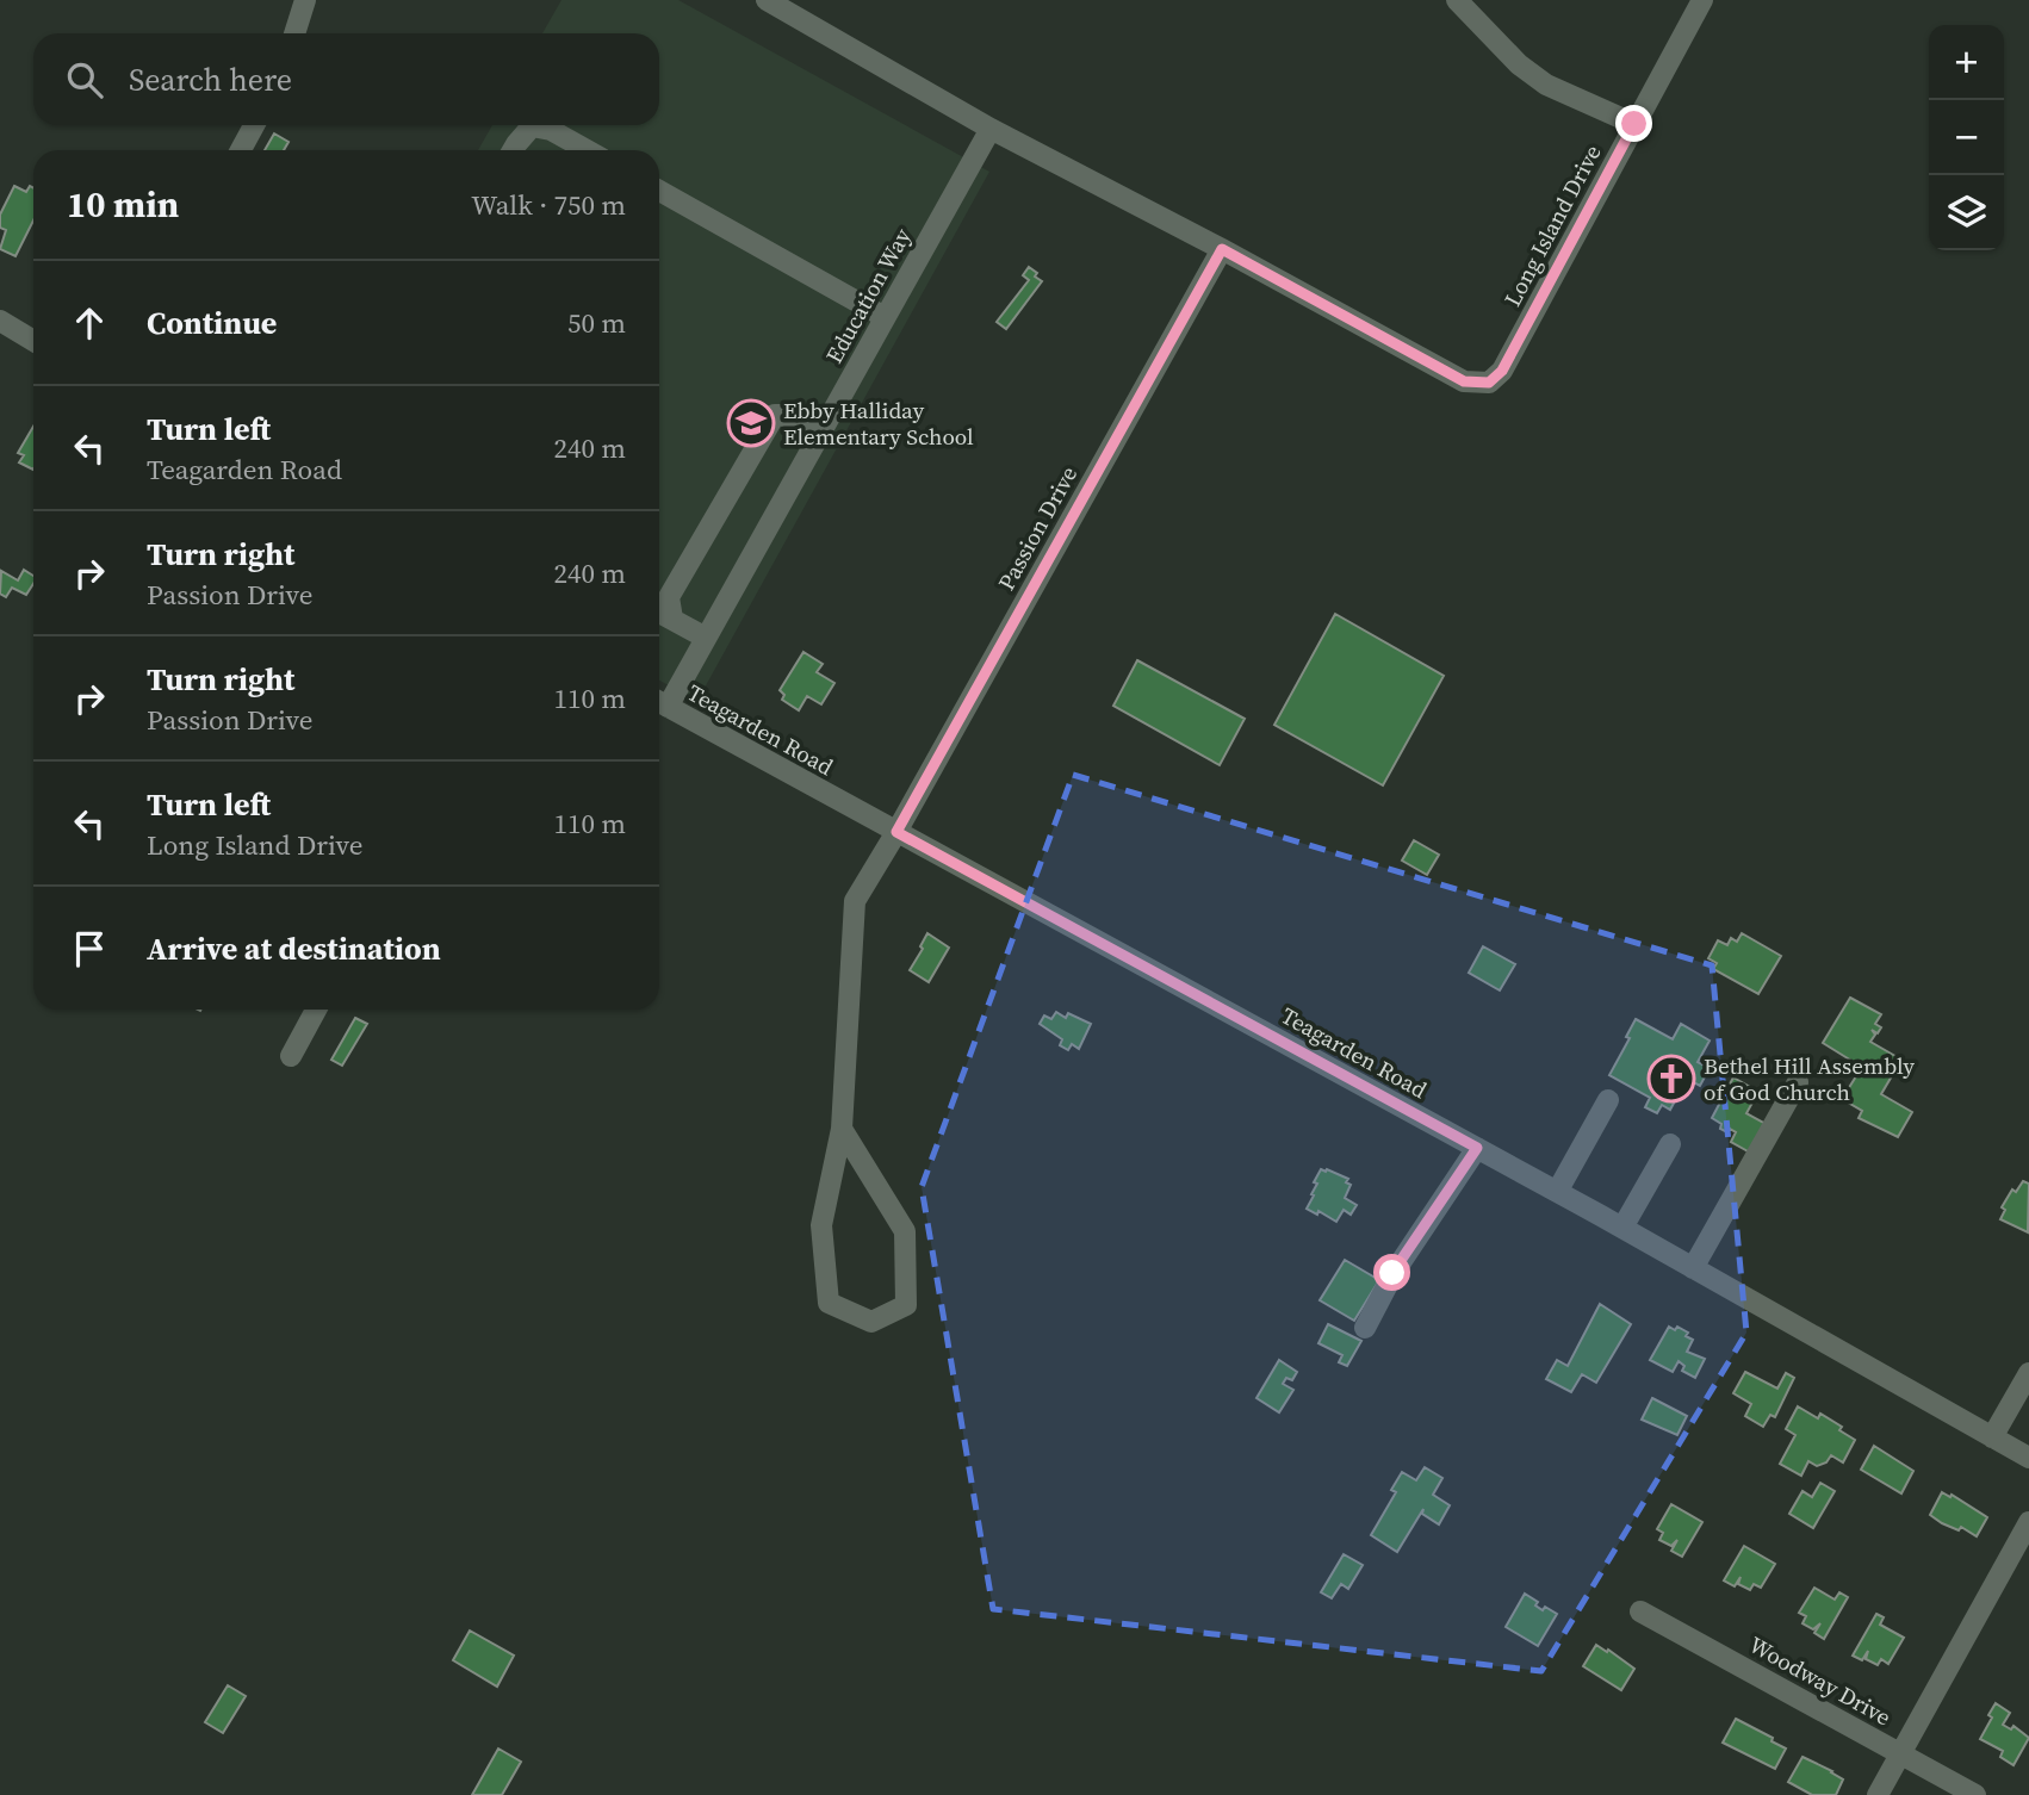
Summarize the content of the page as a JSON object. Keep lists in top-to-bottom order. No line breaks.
{"streets":{"street":["Long Island Drive","Education Way","Passion Drive","Teagarden Road","Woodway Drive"]},"crossings":[["Long Island Drive","Passion Drive"],["Education Way","Teagarden Road"],["Passion Drive","Teagarden Road"]],"places":{"school or university":["Ebby Halliday Elementary School"],"church":["Bethel Hill Assembly of God Church"]},"page":{"map_buttons":["+","−"],"search":"Search here","heading":["10 min","Walk · 750 m"],"list":[["Continue","50 m"],["Turn left","Teagarden Road","240 m"],["Turn right","Passion Drive","240 m"],["Turn right","Passion Drive","110 m"],["Turn left","Long Island Drive","110 m"],"Arrive at destination"]}}
